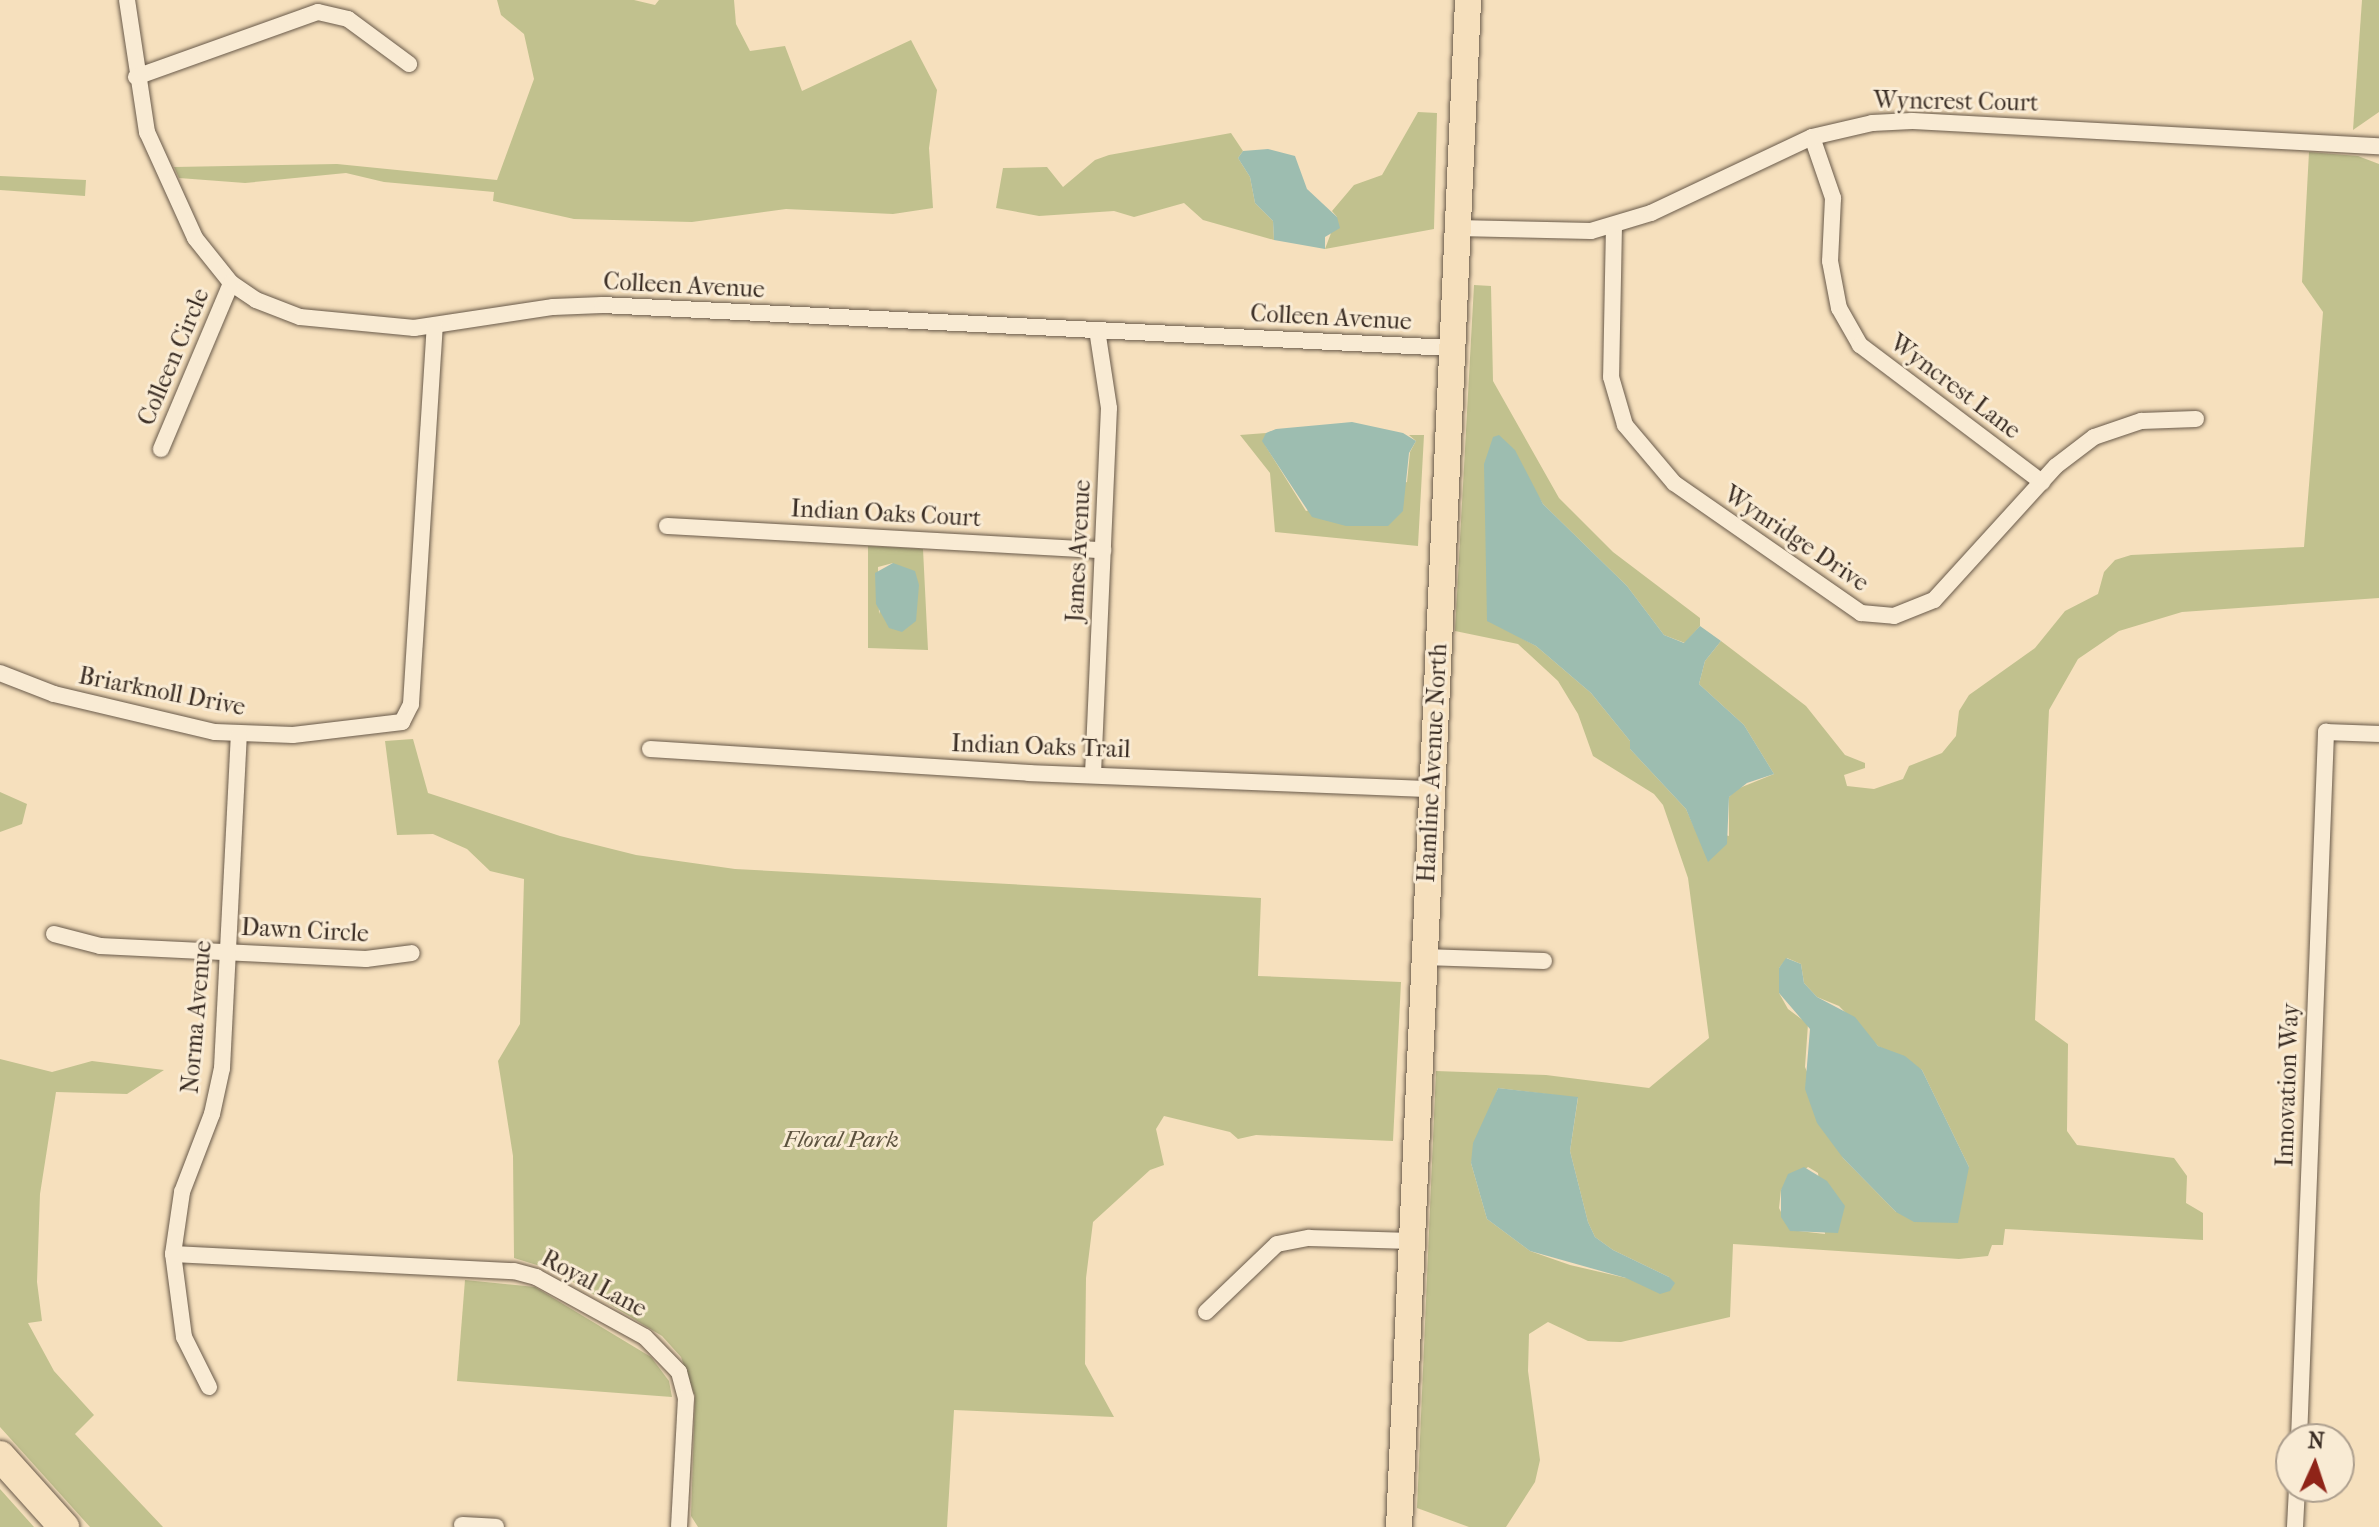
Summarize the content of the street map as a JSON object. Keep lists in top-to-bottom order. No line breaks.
{"streets":{"main road":["Hamline Avenue North"],"street":["Wyncrest Court","Colleen Avenue","Colleen Circle","Wyncrest Lane","Indian Oaks Court","Wynridge Drive","James Avenue","Briarknoll Drive","Indian Oaks Trail","Dawn Circle","Norma Avenue","Innovation Way","Royal Lane"]},"crossings":[["Wyncrest Court","Wyncrest Lane"],["Wyncrest Court","Wynridge Drive"],["Wyncrest Court","Hamline Avenue North"],["Colleen Avenue","Colleen Circle"],["Colleen Avenue","James Avenue"],["Colleen Avenue","Briarknoll Drive"],["Colleen Avenue","Hamline Avenue North"],["Wyncrest Lane","Wynridge Drive"],["Indian Oaks Court","James Avenue"],["James Avenue","Indian Oaks Trail"],["Briarknoll Drive","Norma Avenue"],["Indian Oaks Trail","Hamline Avenue North"],["Dawn Circle","Norma Avenue"],["Norma Avenue","Royal Lane"]],"parks":["Floral Park"],"north":"top"}
